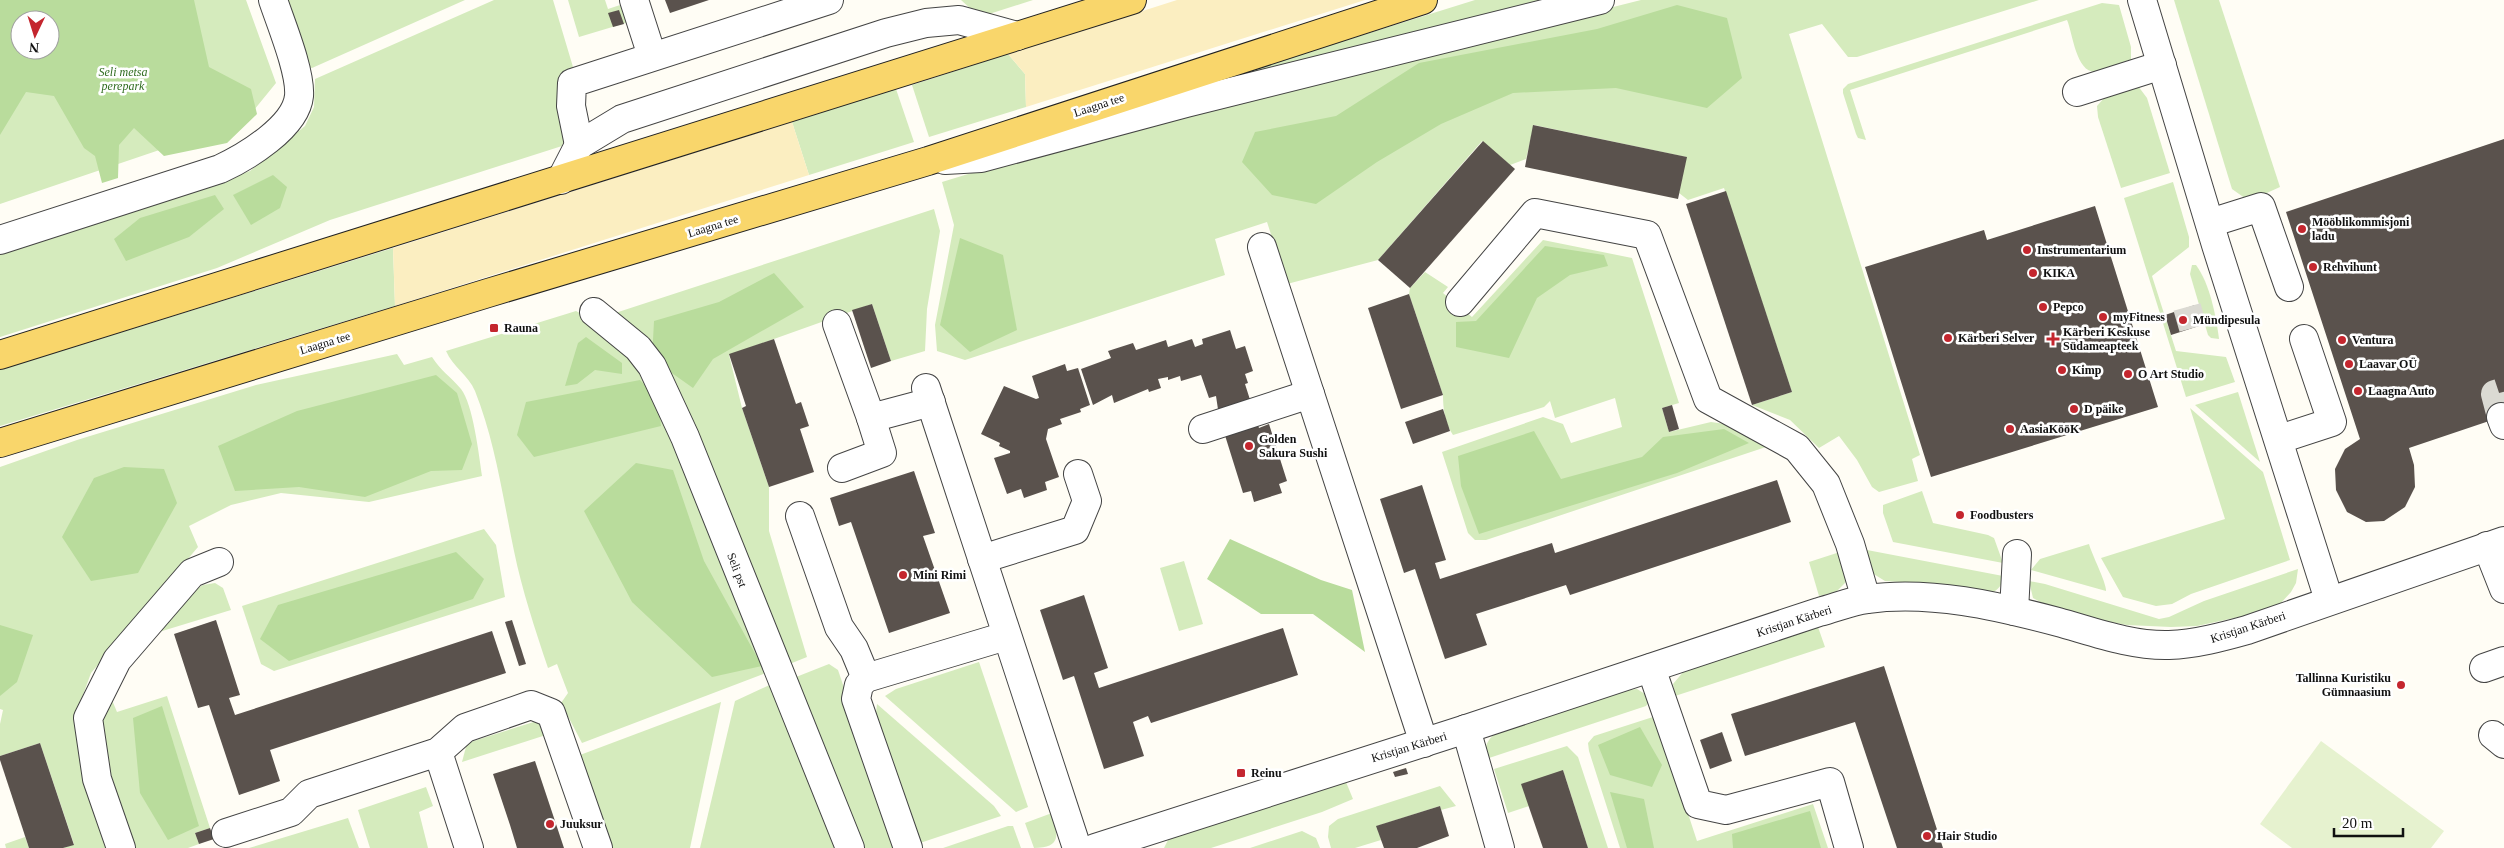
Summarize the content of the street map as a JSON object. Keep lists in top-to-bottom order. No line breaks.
{"streets":{"main road":["Laagna tee"],"street":["Seli pst","Kristjan Kärberi"]},"parks":["Seli metsa perepark"],"places":{"other":["Mööblikommisjoni ladu","Instrumentarium","Rehvihunt","KIKA","Pepco","myFitness","Mündipesula","Kärberi Selver","Ventura","Laavar OÜ","Kimp","O Art Studio","Laagna Auto","D päike","AasiaKööK","Golden Sakura Sushi","Foodbusters","Mini Rimi","Tallinna Kuristiku Gümnaasium","Juuksur","Hair Studio"],"transit":["Rauna","Reinu"],"health":["Kärberi Keskuse Südameapteek"]},"scale_bar":"20 m","north":"bottom"}
